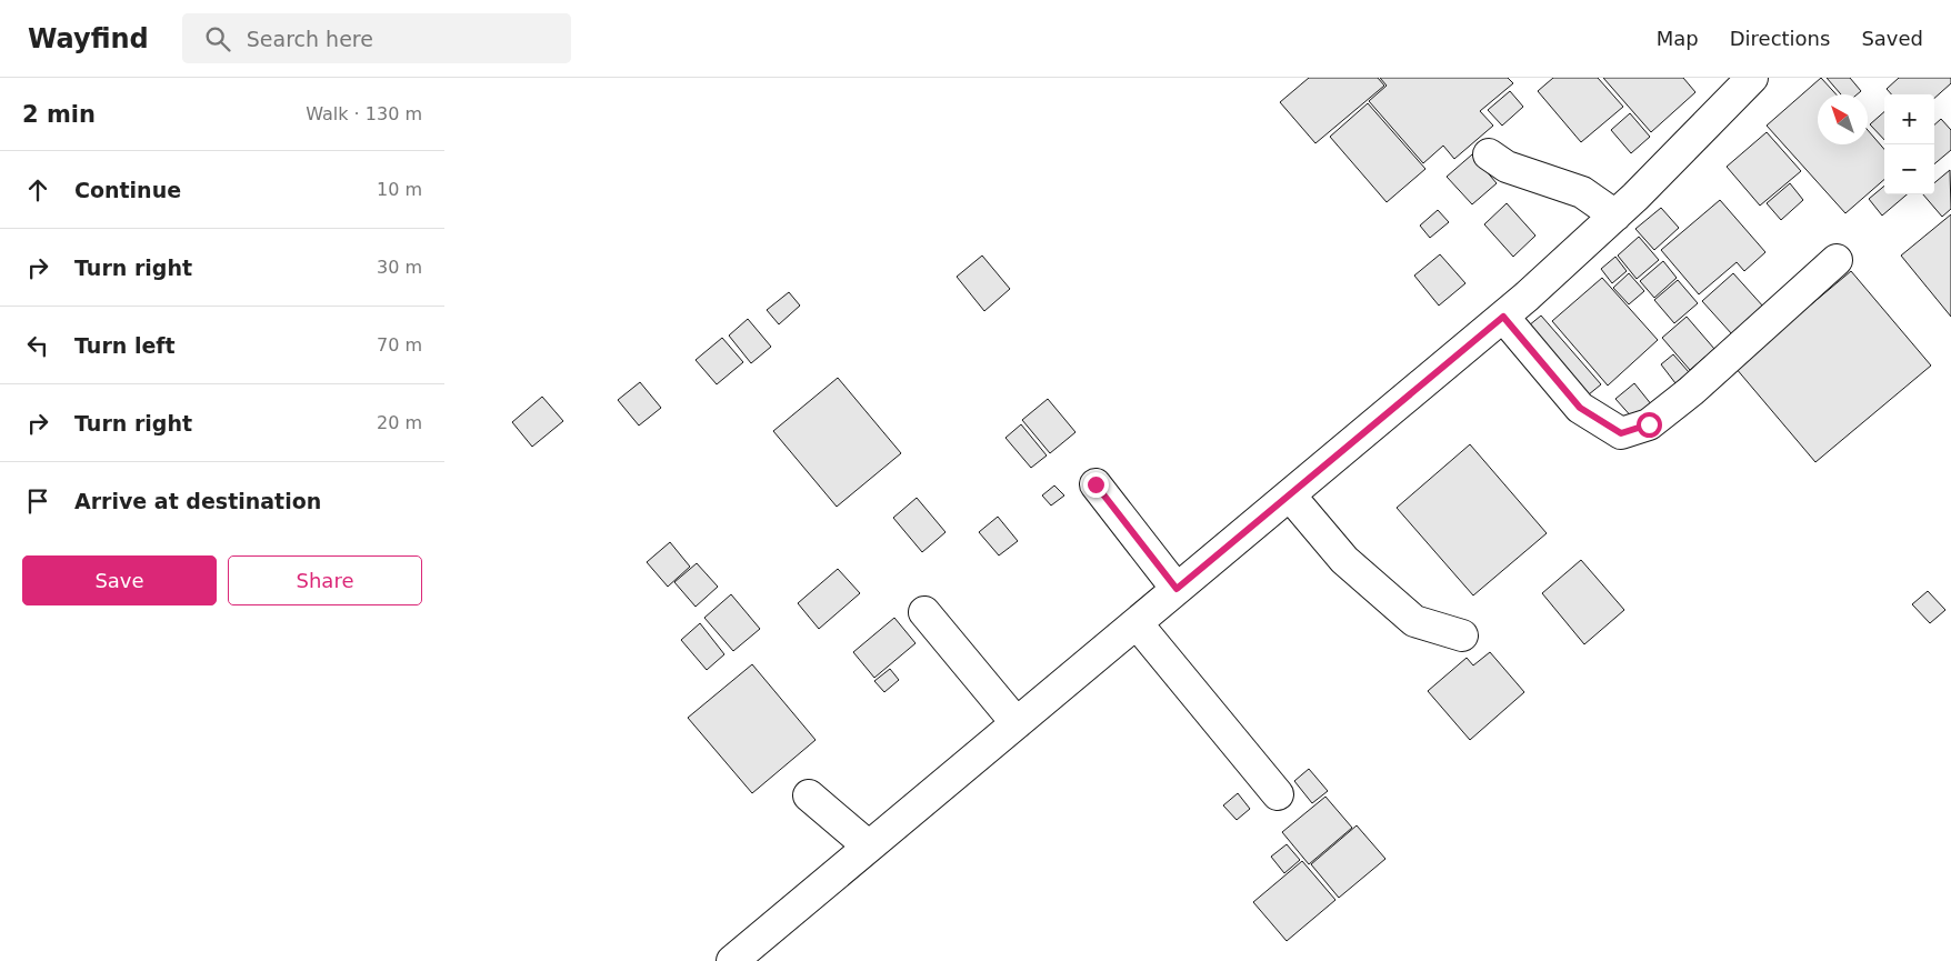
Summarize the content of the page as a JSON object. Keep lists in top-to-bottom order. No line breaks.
{"north":"top left","page":{"header":"Wayfind","search":"Search here","nav":["Map","Directions","Saved"],"heading":["2 min","Walk · 130 m"],"map_buttons":["+","−"],"list":[["Continue","10 m"],["Turn right","30 m"],["Turn left","70 m"],["Turn right","20 m"],"Arrive at destination"],"buttons":["Save","Share"]}}
